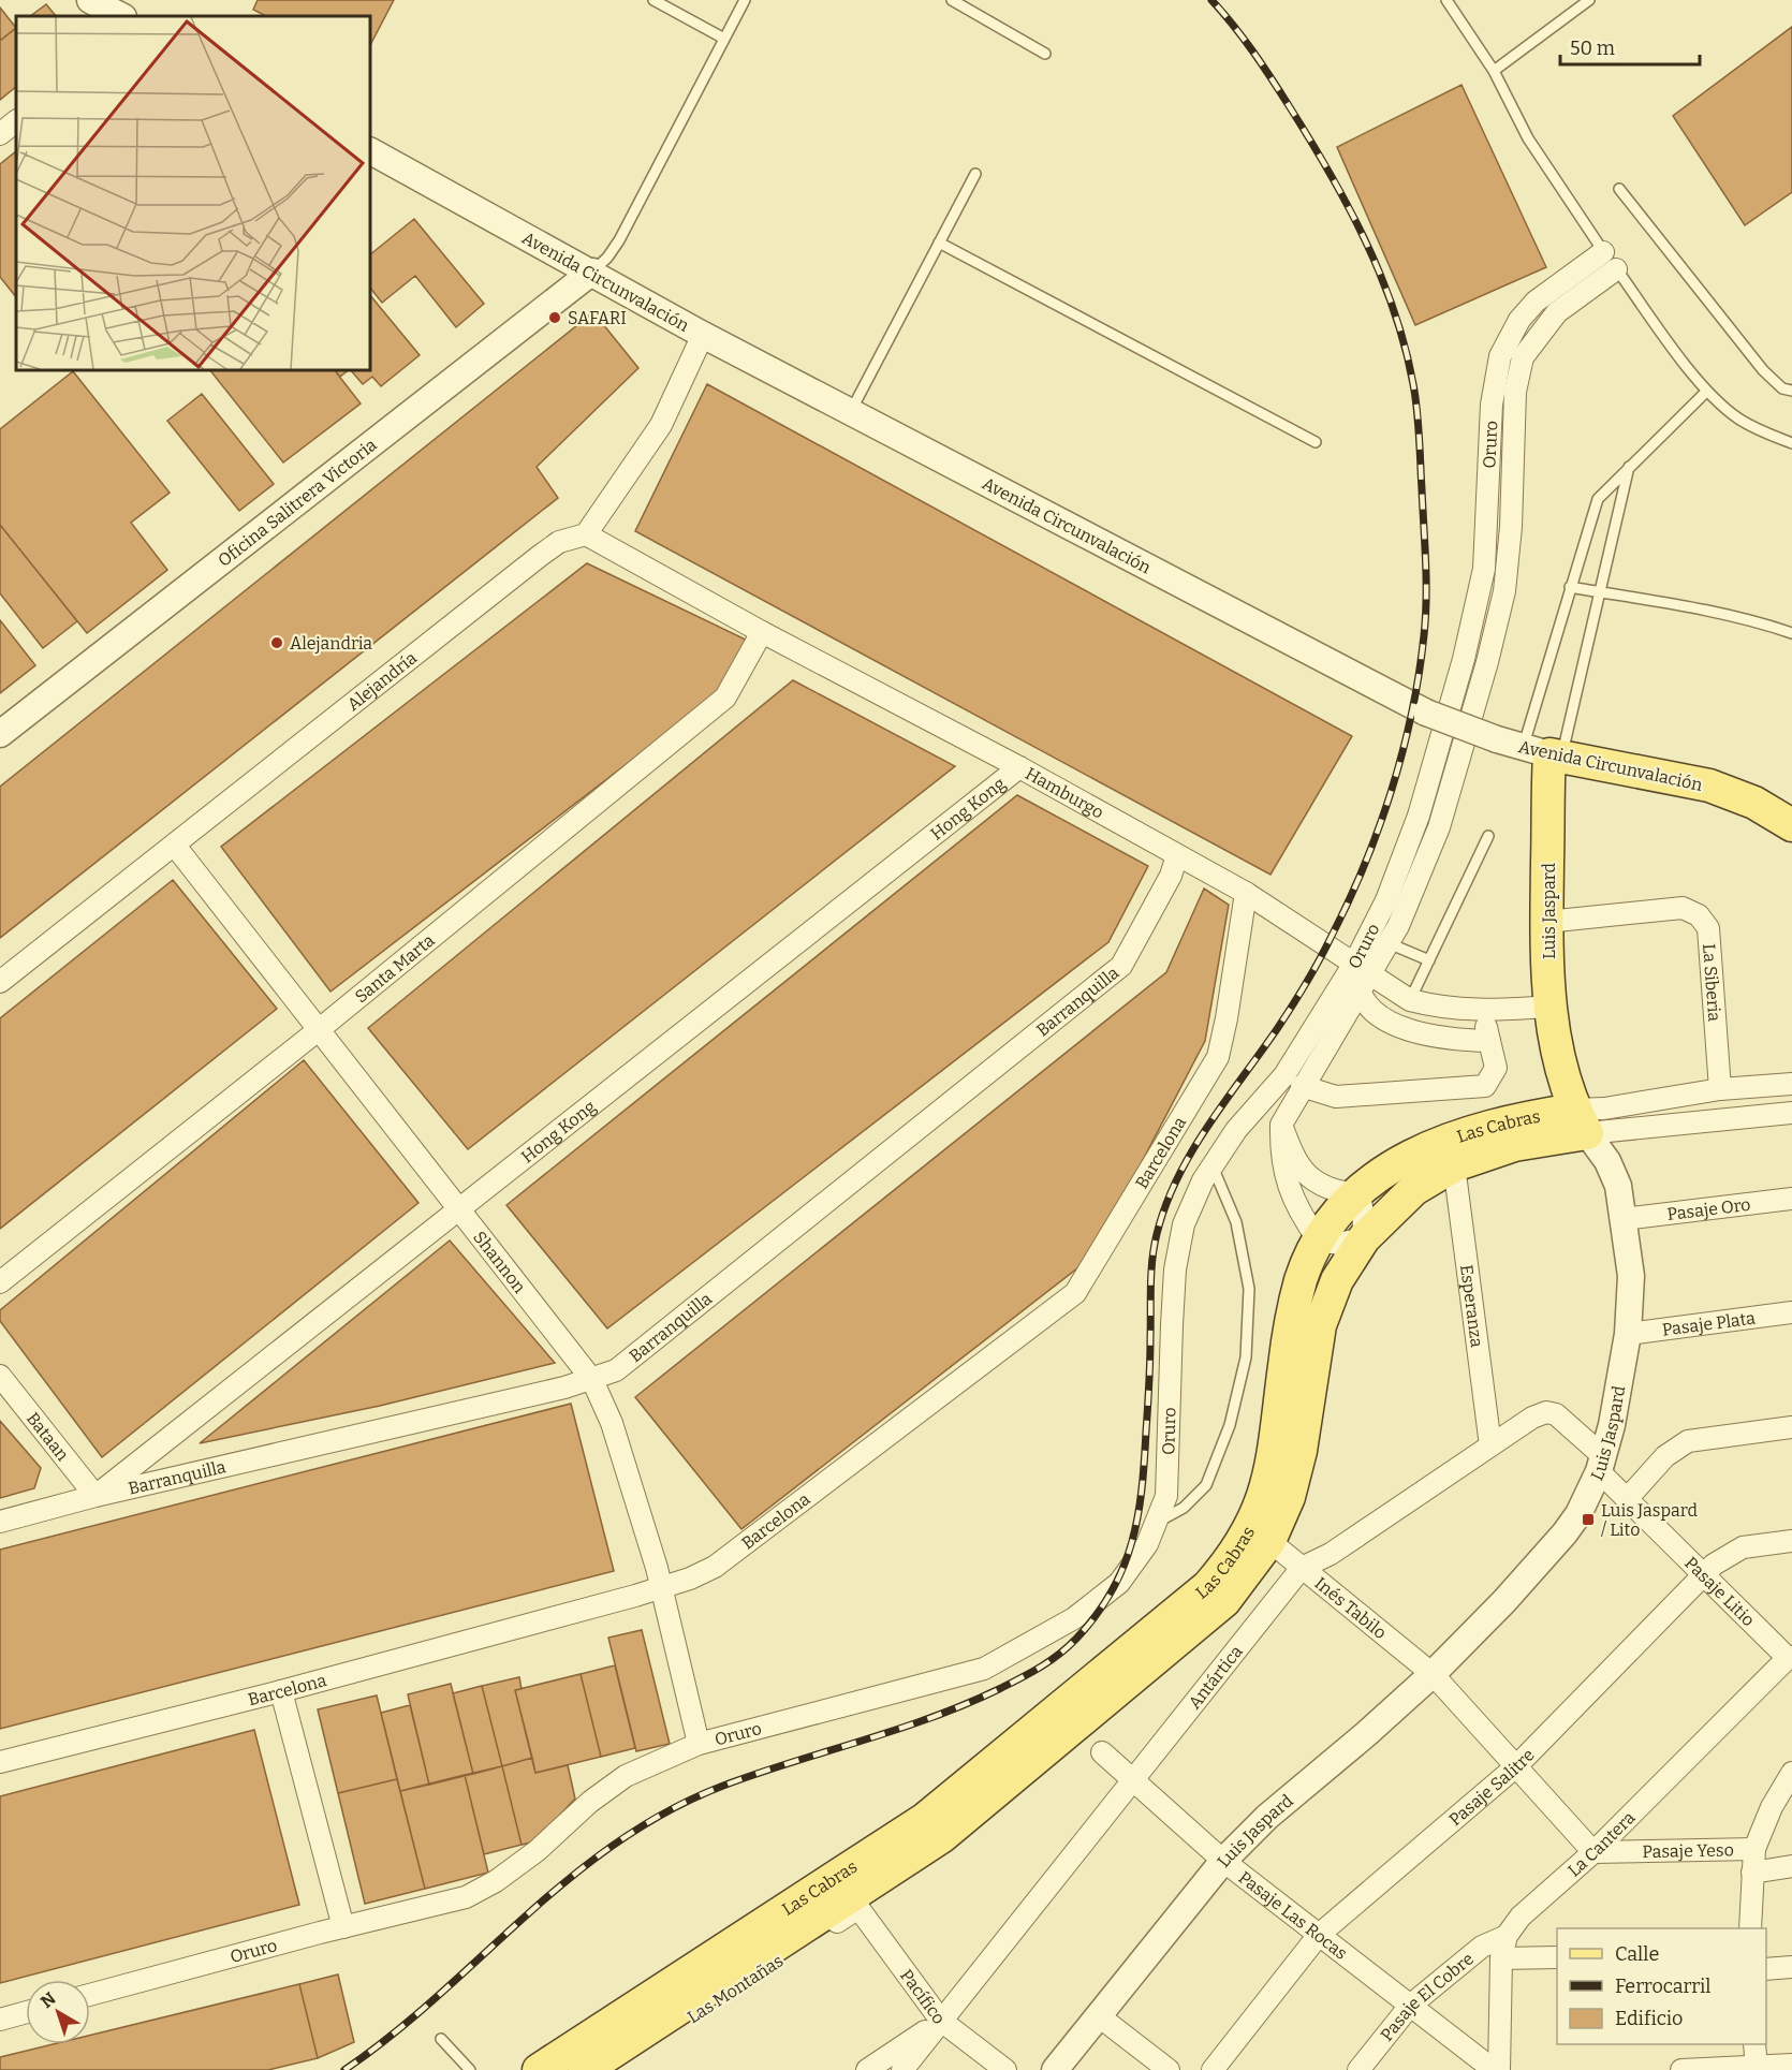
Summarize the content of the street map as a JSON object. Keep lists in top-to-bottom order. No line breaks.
{"streets":{"main road":["Avenida Circunvalación","Luis Jaspard","Las Cabras"],"street":["Oruro","Oficina Salitrera Victoria","Alejandría","Hamburgo","Hong Kong","Santa Marta","La Siberia","Barranquilla","Barcelona","Pasaje Oro","Shannon","Esperanza","Pasaje Plata","Bataan","Pasaje Litio","Inés Tabilo","Antártica","Pasaje Salitre","La Cantera","Pasaje Yeso","Pasaje Las Rocas","Las Montañas","Pacífico","Pasaje El Cobre"]},"crossings":[["Avenida Circunvalación","Oficina Salitrera Victoria"],["Avenida Circunvalación","Luis Jaspard"],["Oruro","Hamburgo"],["Oruro","Shannon"],["Alejandría","Hamburgo"],["Alejandría","Shannon"],["Hamburgo","Hong Kong"],["Hamburgo","Luis Jaspard"],["Hamburgo","Santa Marta"],["Hamburgo","Barranquilla"],["Hamburgo","Barcelona"],["Hong Kong","Barranquilla"],["Hong Kong","Shannon"],["Hong Kong","Bataan"],["Luis Jaspard","La Siberia"],["Luis Jaspard","Las Cabras"],["Luis Jaspard","Pasaje Oro"],["Luis Jaspard","Pasaje Plata"],["Luis Jaspard","Pasaje Litio"],["Luis Jaspard","Inés Tabilo"],["Luis Jaspard","Antártica"],["Luis Jaspard","Pasaje Las Rocas"],["Santa Marta","Shannon"],["La Siberia","Las Cabras"],["Barranquilla","Shannon"],["Barranquilla","Bataan"],["Las Cabras","Esperanza"],["Las Cabras","Inés Tabilo"],["Barcelona","Shannon"],["Esperanza","Antártica"],["Pasaje Litio","Antártica"],["Pasaje Litio","Pasaje Salitre"],["Pasaje Litio","La Cantera"],["Inés Tabilo","Antártica"],["Antártica","Pasaje Las Rocas"],["Antártica","Pacífico"],["Pasaje Salitre","Pasaje Las Rocas"],["La Cantera","Pasaje Yeso"],["La Cantera","Pasaje El Cobre"],["Pasaje Las Rocas","Pasaje El Cobre"],["Las Montañas","Pacífico"]],"places":{"other":["SAFARI","Alejandria"],"transit":["Luis Jaspard / Lito"]},"legend":["Calle","Ferrocarril","Edificio"],"scale_bar":"50 m","north":"top left"}
